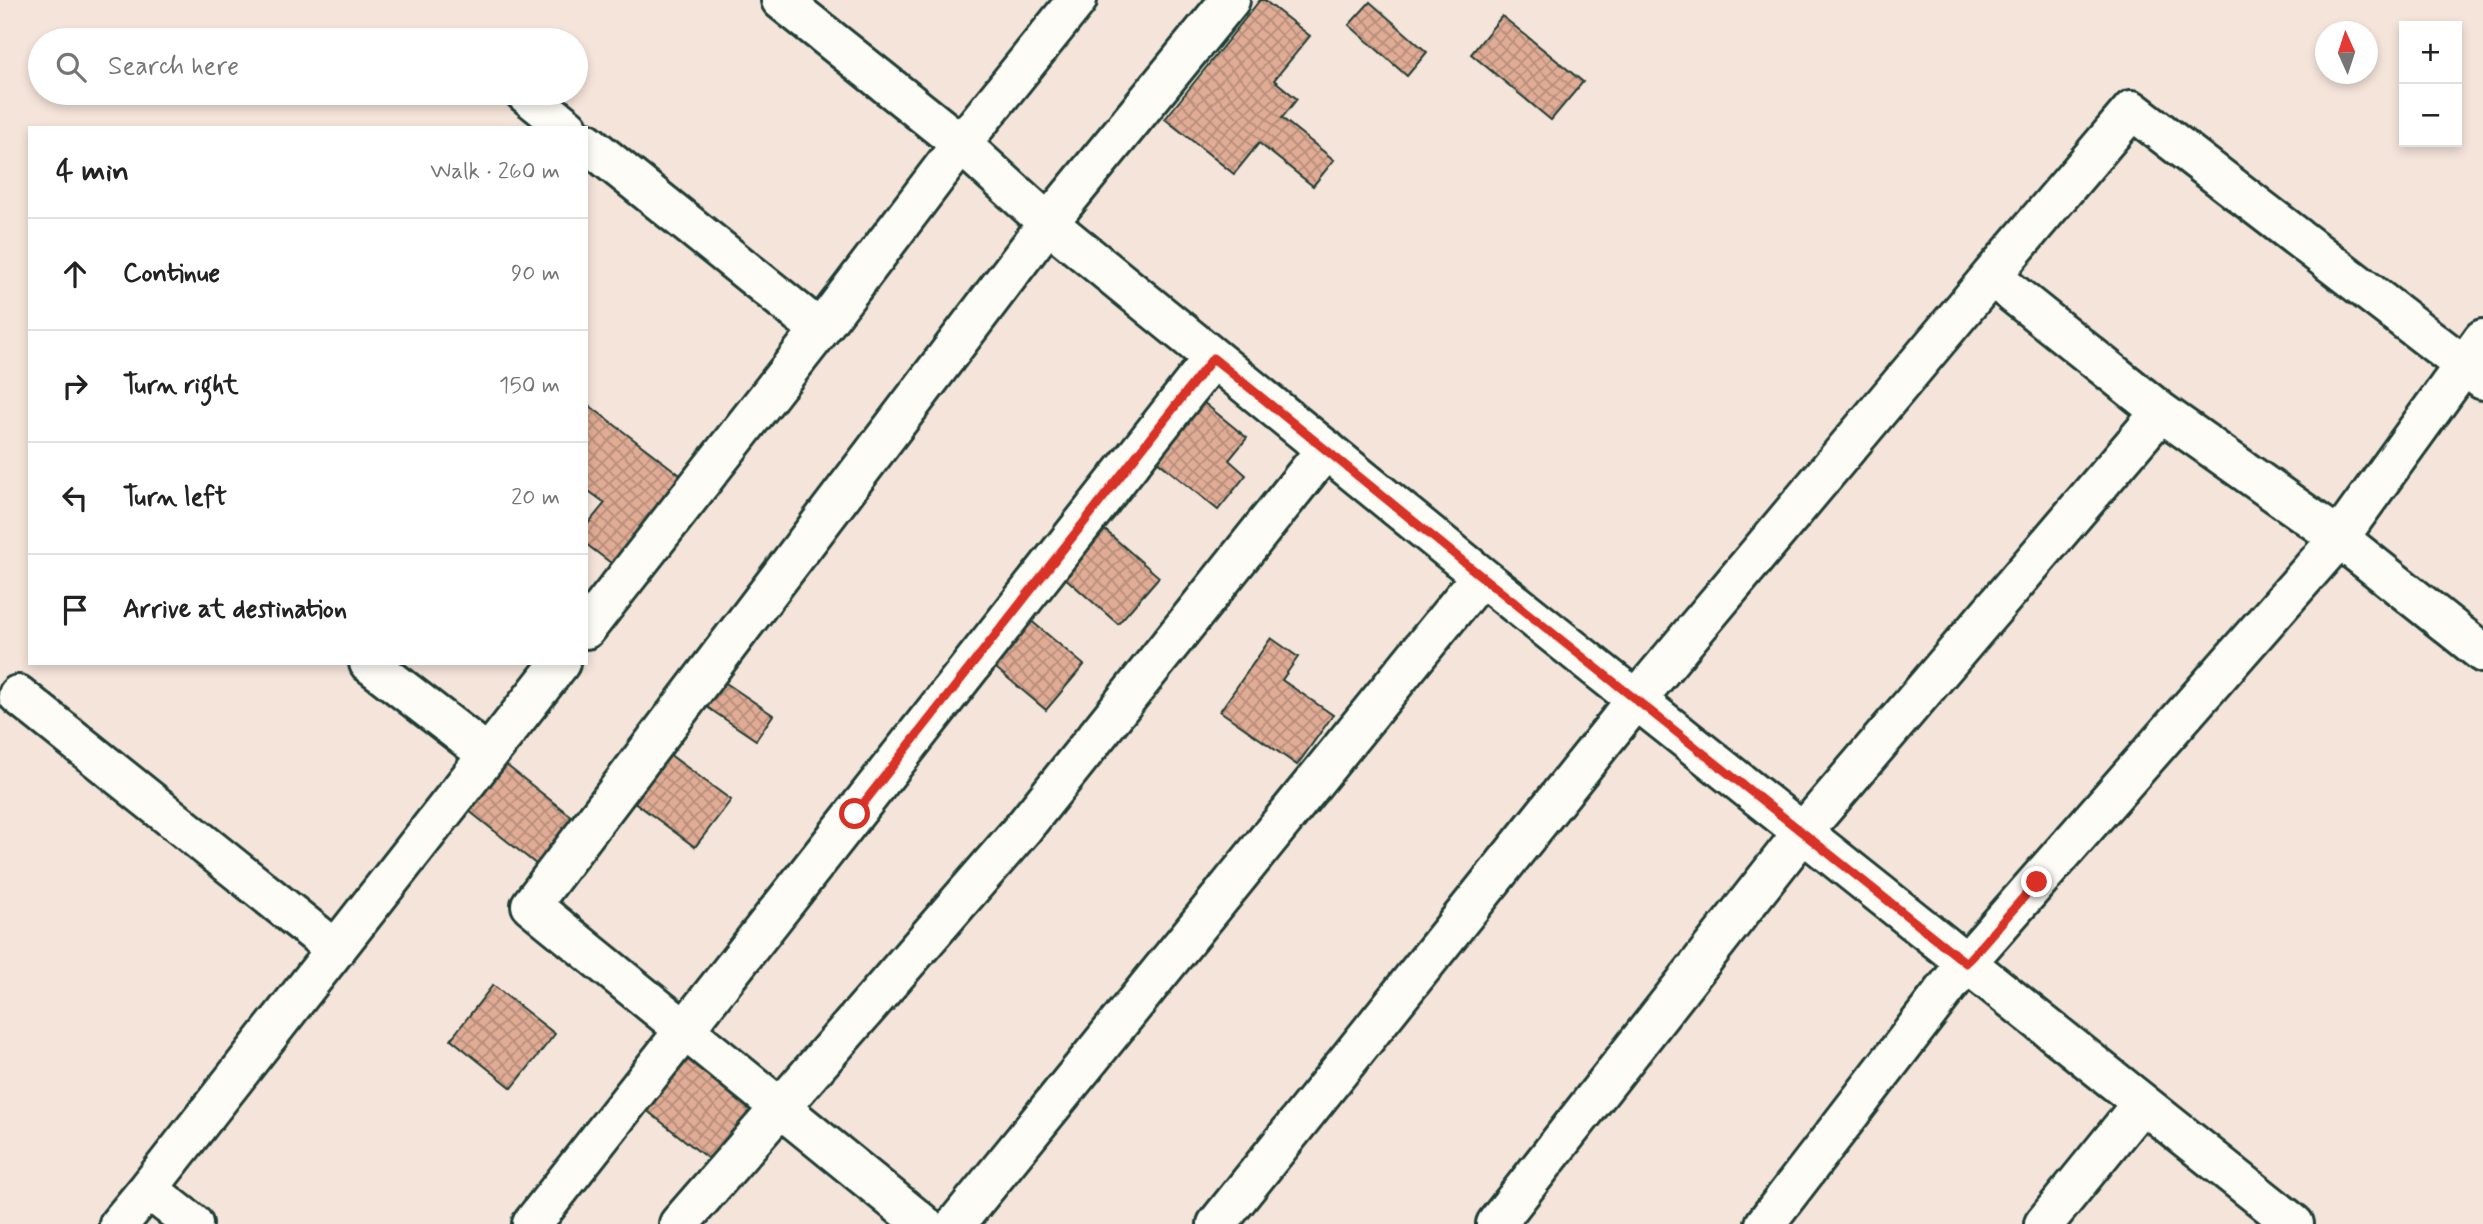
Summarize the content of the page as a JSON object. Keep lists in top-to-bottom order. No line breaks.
{"north":"top","page":{"map_buttons":["+","−"],"search":"Search here","heading":["4 min","Walk · 260 m"],"list":[["Continue","90 m"],["Turn right","150 m"],["Turn left","20 m"],"Arrive at destination"]}}
